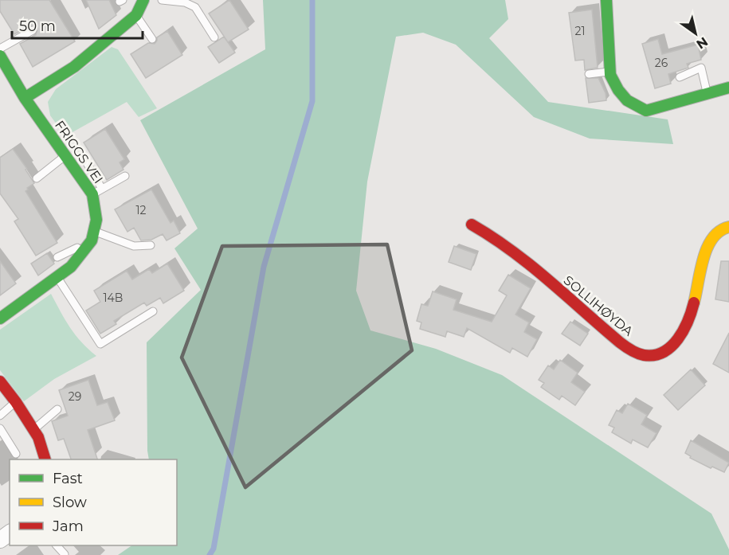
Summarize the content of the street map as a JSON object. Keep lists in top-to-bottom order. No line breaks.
{"streets":{"street":["FRIGGS VEI","SOLLIHØYDA"]},"house_numbers":["21","26","12","14B","29"],"legend":["Fast","Slow","Jam"],"scale_bar":"50 m","north":"bottom right"}
